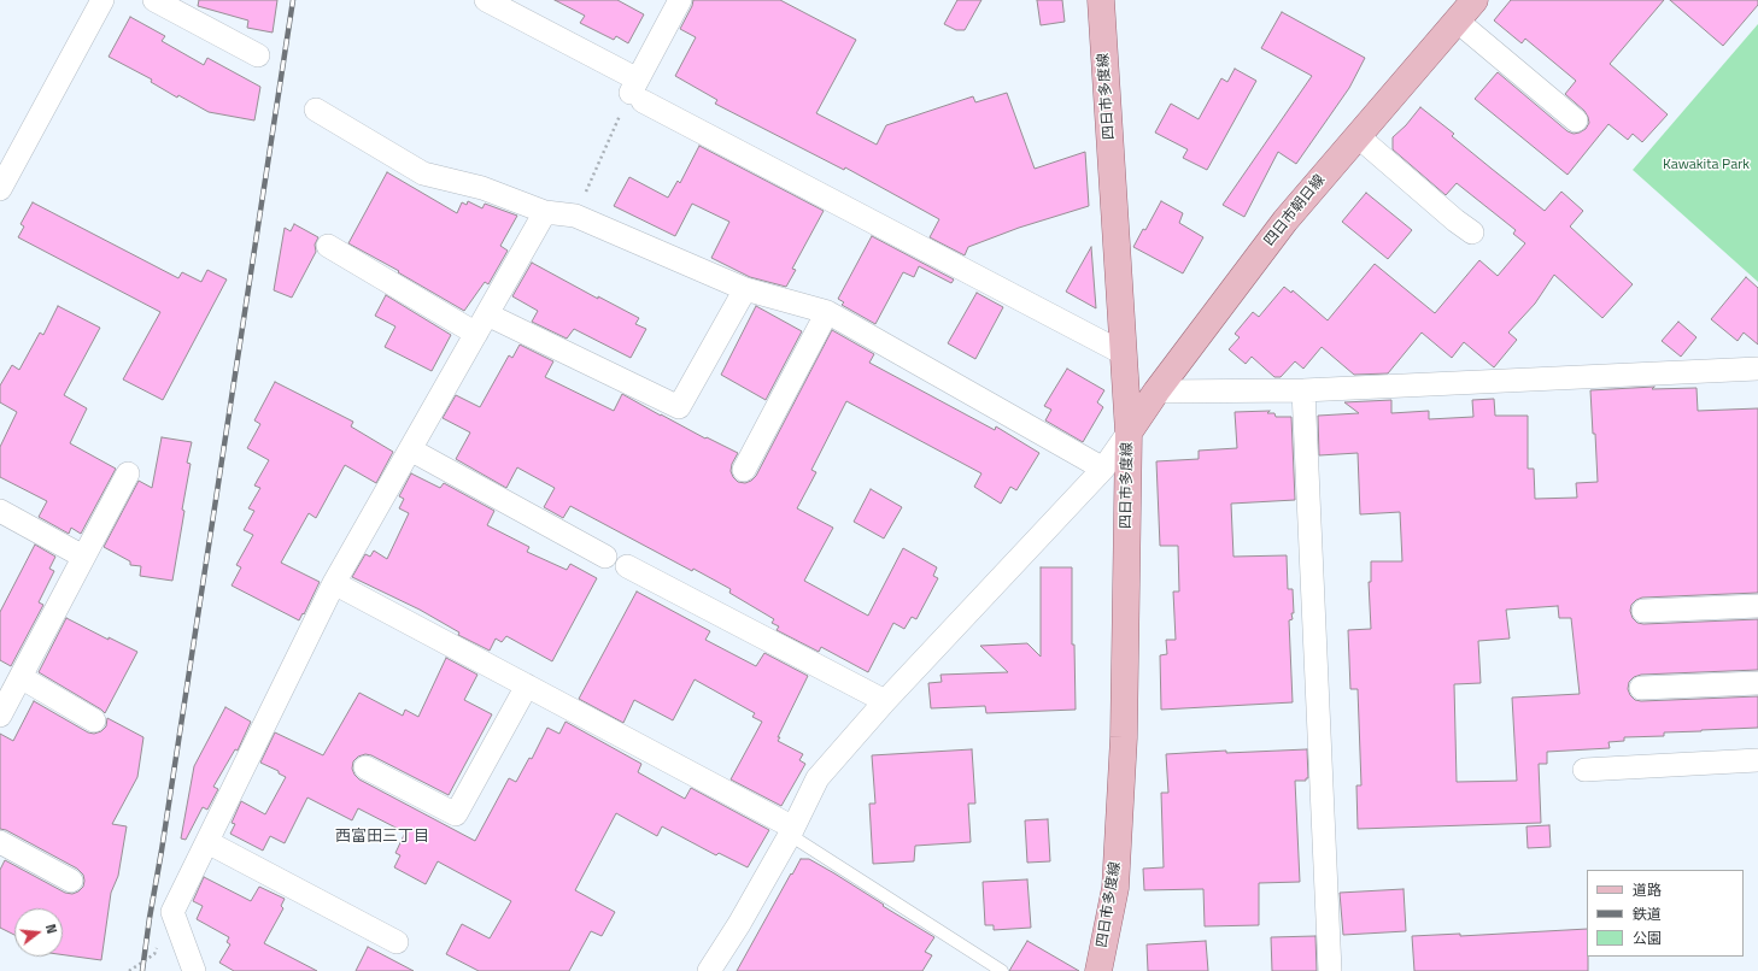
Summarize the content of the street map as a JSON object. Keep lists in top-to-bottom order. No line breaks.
{"streets":{"main road":["四日市多度線","四日市朝日線"]},"crossings":[["四日市多度線","四日市朝日線"]],"districts":["西富田三丁目"],"parks":["Kawakita Park"],"legend":["道路","鉄道","公園"],"north":"right"}
